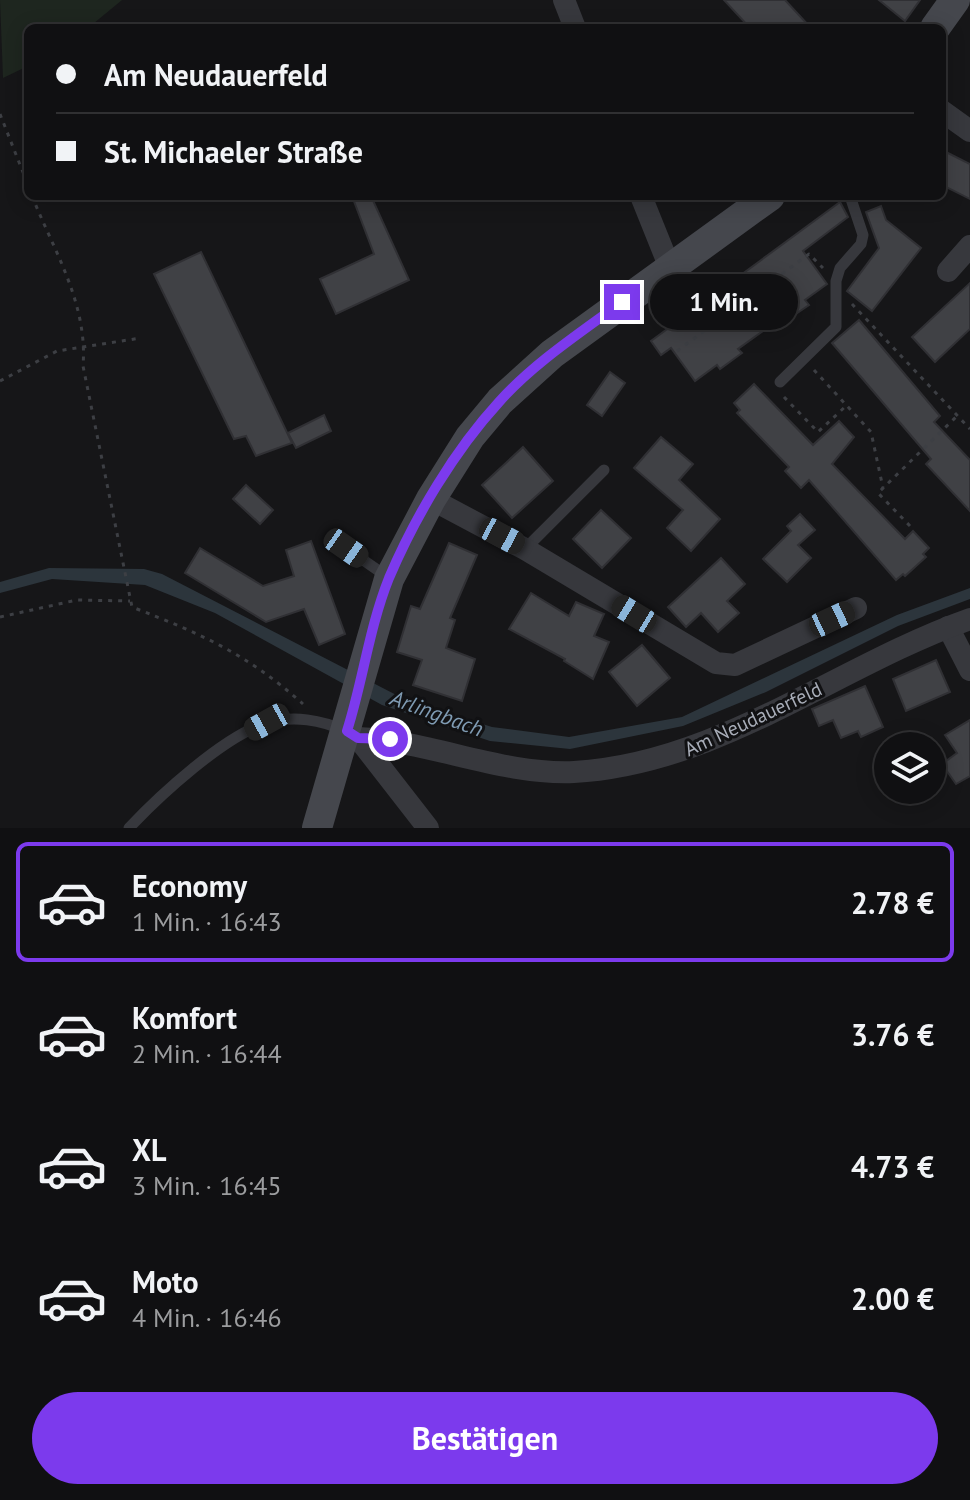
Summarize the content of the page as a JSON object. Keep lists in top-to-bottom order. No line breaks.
{"streets":{"street":["Am Neudauerfeld"]},"water":["Arlingbach"],"page":{"banner":["Am Neudauerfeld","St. Michaeler Straße"],"bubble":"1 Min.","list":[{"name":"Economy","note":"1 Min. · 16:43","value":"2.78 €"},{"name":"Komfort","note":"2 Min. · 16:44","value":"3.76 €"},{"name":"XL","note":"3 Min. · 16:45","value":"4.73 €"},{"name":"Moto","note":"4 Min. · 16:46","value":"2.00 €"}],"buttons":"Bestätigen"}}
